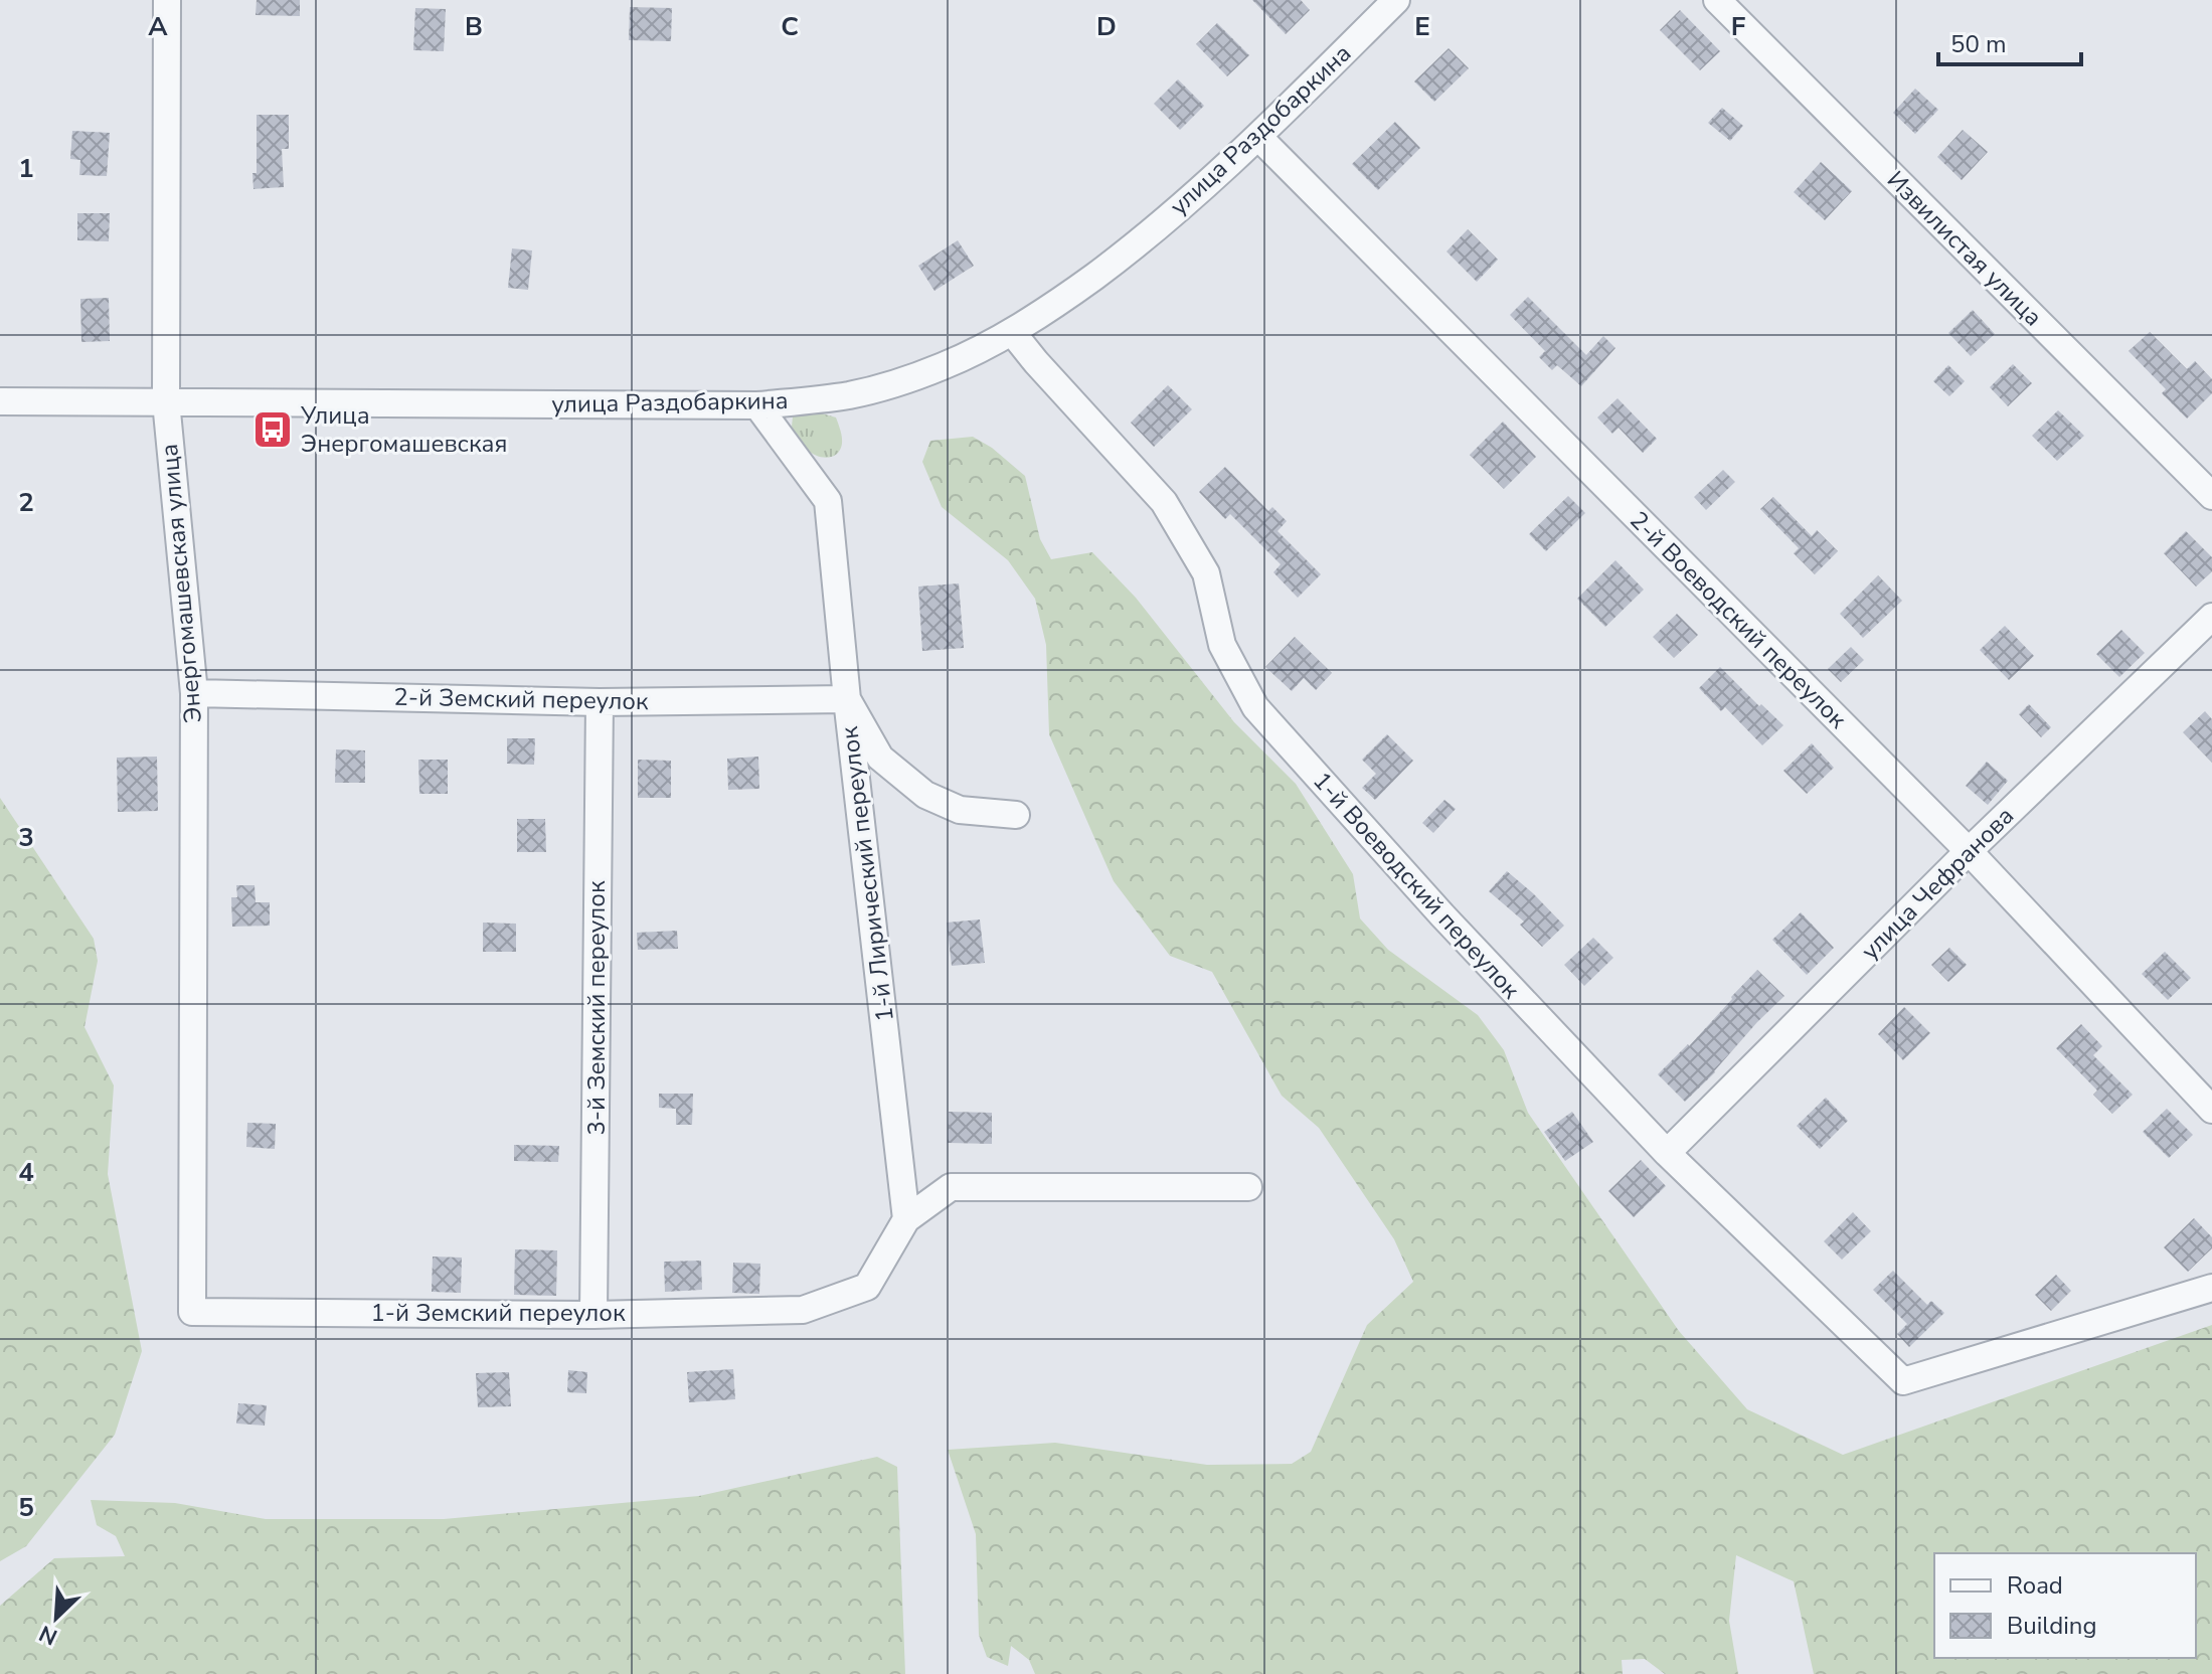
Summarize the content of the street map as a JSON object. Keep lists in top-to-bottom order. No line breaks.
{"streets":{"street":["улица Раздобаркина","Извилистая улица","Энергомашевская улица","2-й Воеводский переулок","2-й Земский переулок","1-й Лирический переулок","улица Чефранова","1-й Воеводский переулок","3-й Земский переулок","1-й Земский переулок"]},"crossings":[["улица Раздобаркина","Энергомашевская улица"],["улица Раздобаркина","2-й Воеводский переулок"],["улица Раздобаркина","1-й Лирический переулок"],["улица Раздобаркина","1-й Воеводский переулок"],["Энергомашевская улица","2-й Земский переулок"],["Энергомашевская улица","1-й Земский переулок"],["2-й Воеводский переулок","улица Чефранова"],["2-й Земский переулок","1-й Лирический переулок"],["2-й Земский переулок","3-й Земский переулок"],["1-й Лирический переулок","1-й Земский переулок"],["улица Чефранова","1-й Воеводский переулок"],["3-й Земский переулок","1-й Земский переулок"]],"places":{"bus stop":["Улица Энергомашевская"]},"legend":["Road","Building"],"scale_bar":"50 m","north":"bottom left","grid":{"columns":["A","B","C","D","E","F"],"rows":["1","2","3","4","5"]}}
